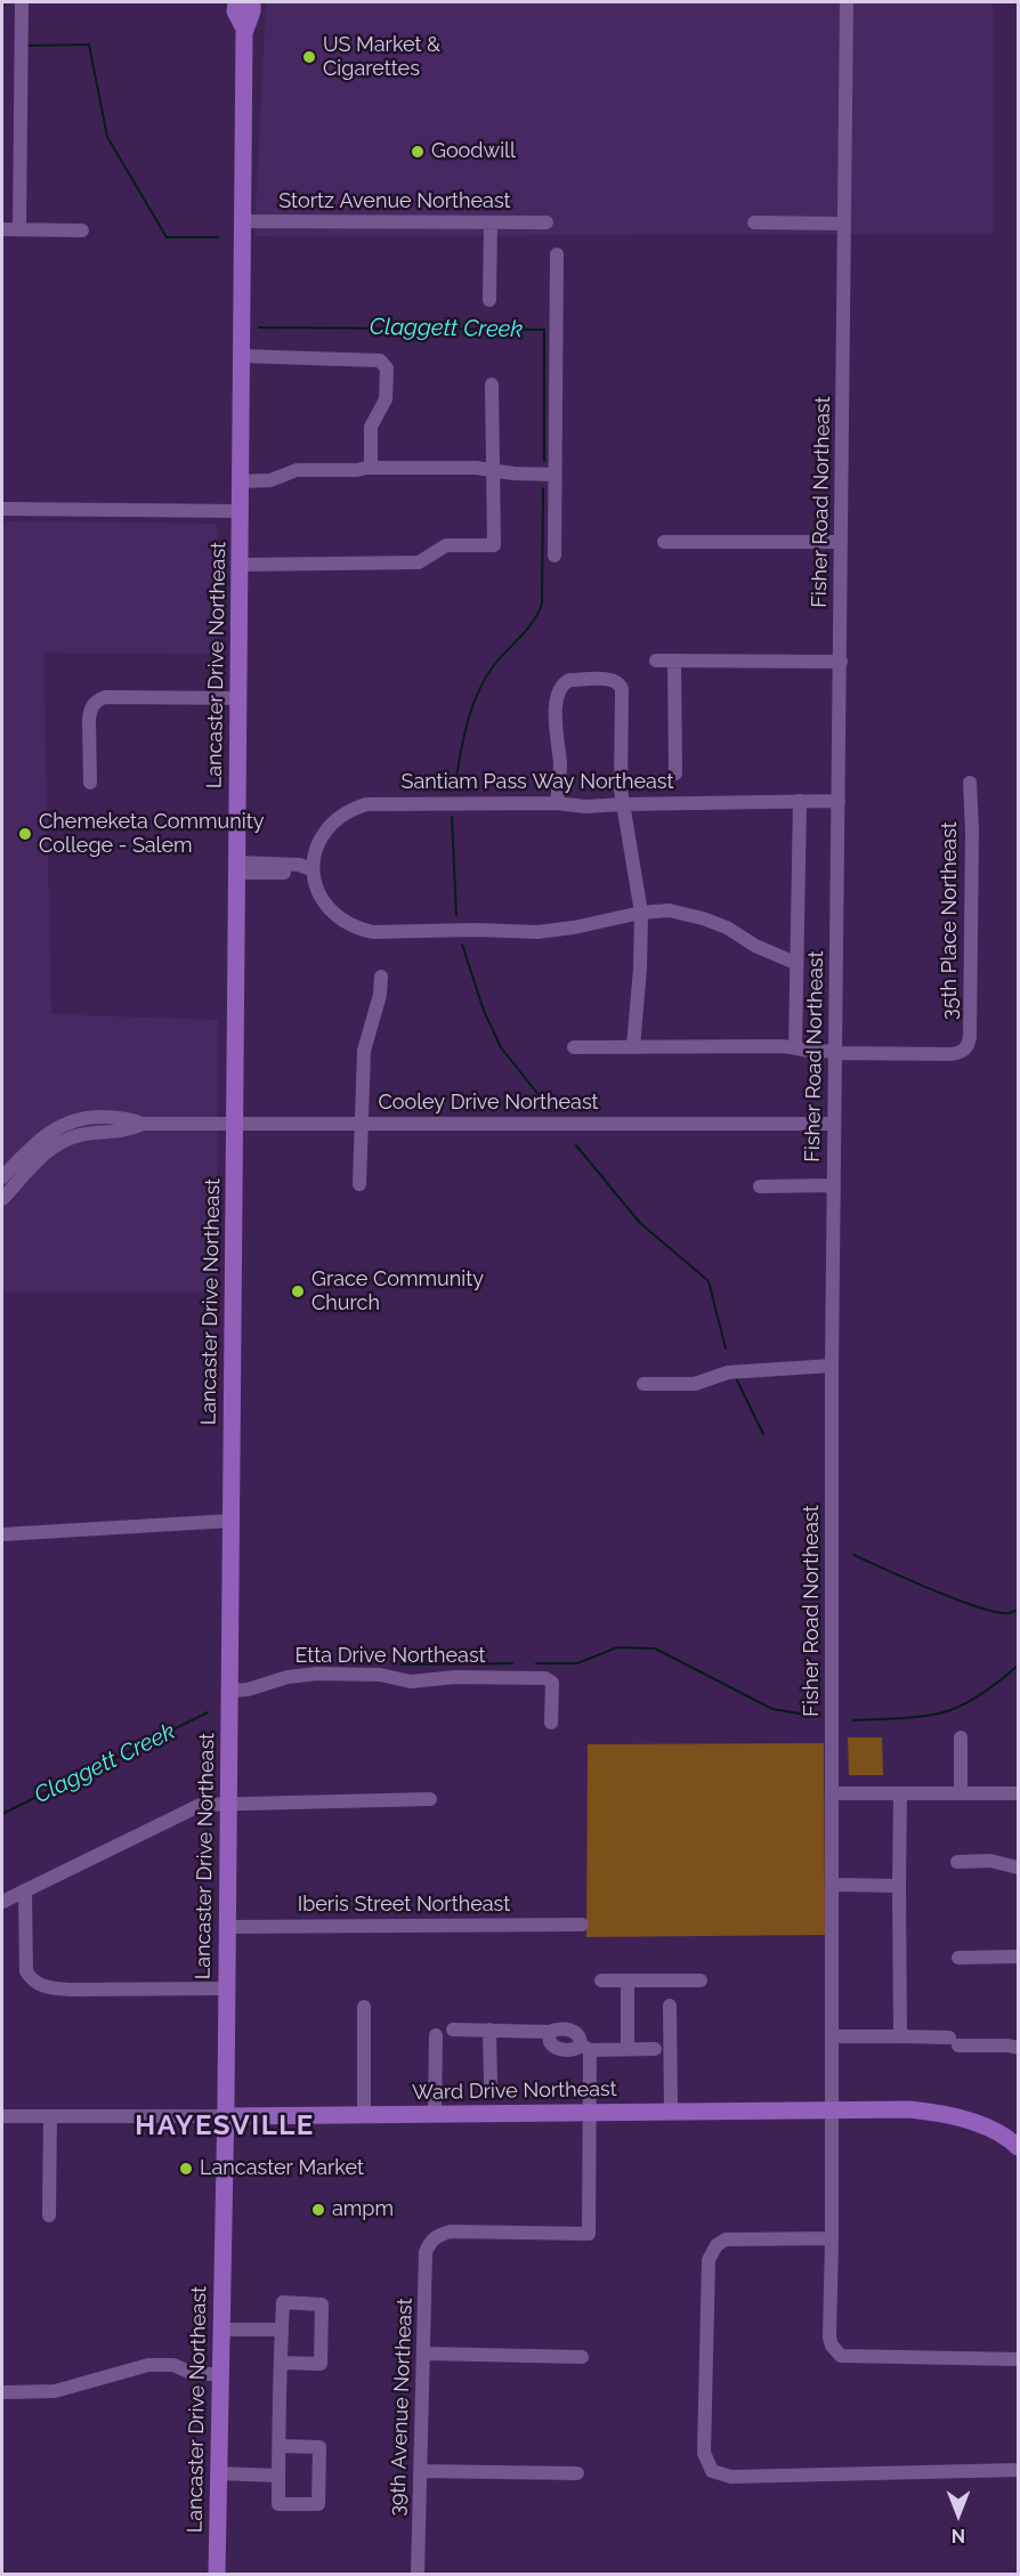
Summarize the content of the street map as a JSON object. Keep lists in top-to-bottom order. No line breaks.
{"streets":{"main road":["Lancaster Drive Northeast","Ward Drive Northeast"],"street":["Stortz Avenue Northeast","Fisher Road Northeast","Santiam Pass Way Northeast","35th Place Northeast","Cooley Drive Northeast","Etta Drive Northeast","Iberis Street Northeast","39th Avenue Northeast"]},"crossings":[["Stortz Avenue Northeast","Lancaster Drive Northeast"],["Fisher Road Northeast","Santiam Pass Way Northeast"],["Fisher Road Northeast","35th Place Northeast"],["Fisher Road Northeast","Cooley Drive Northeast"],["Fisher Road Northeast","Ward Drive Northeast"],["Lancaster Drive Northeast","Cooley Drive Northeast"],["Lancaster Drive Northeast","Etta Drive Northeast"],["Lancaster Drive Northeast","Iberis Street Northeast"],["Lancaster Drive Northeast","Ward Drive Northeast"],["Ward Drive Northeast","39th Avenue Northeast"]],"districts":["HAYESVILLE"],"water":["Claggett Creek"],"places":["US Market & Cigarettes","Goodwill","Chemeketa Community College - Salem","Grace Community Church","Lancaster Market","ampm"],"north":"bottom"}
